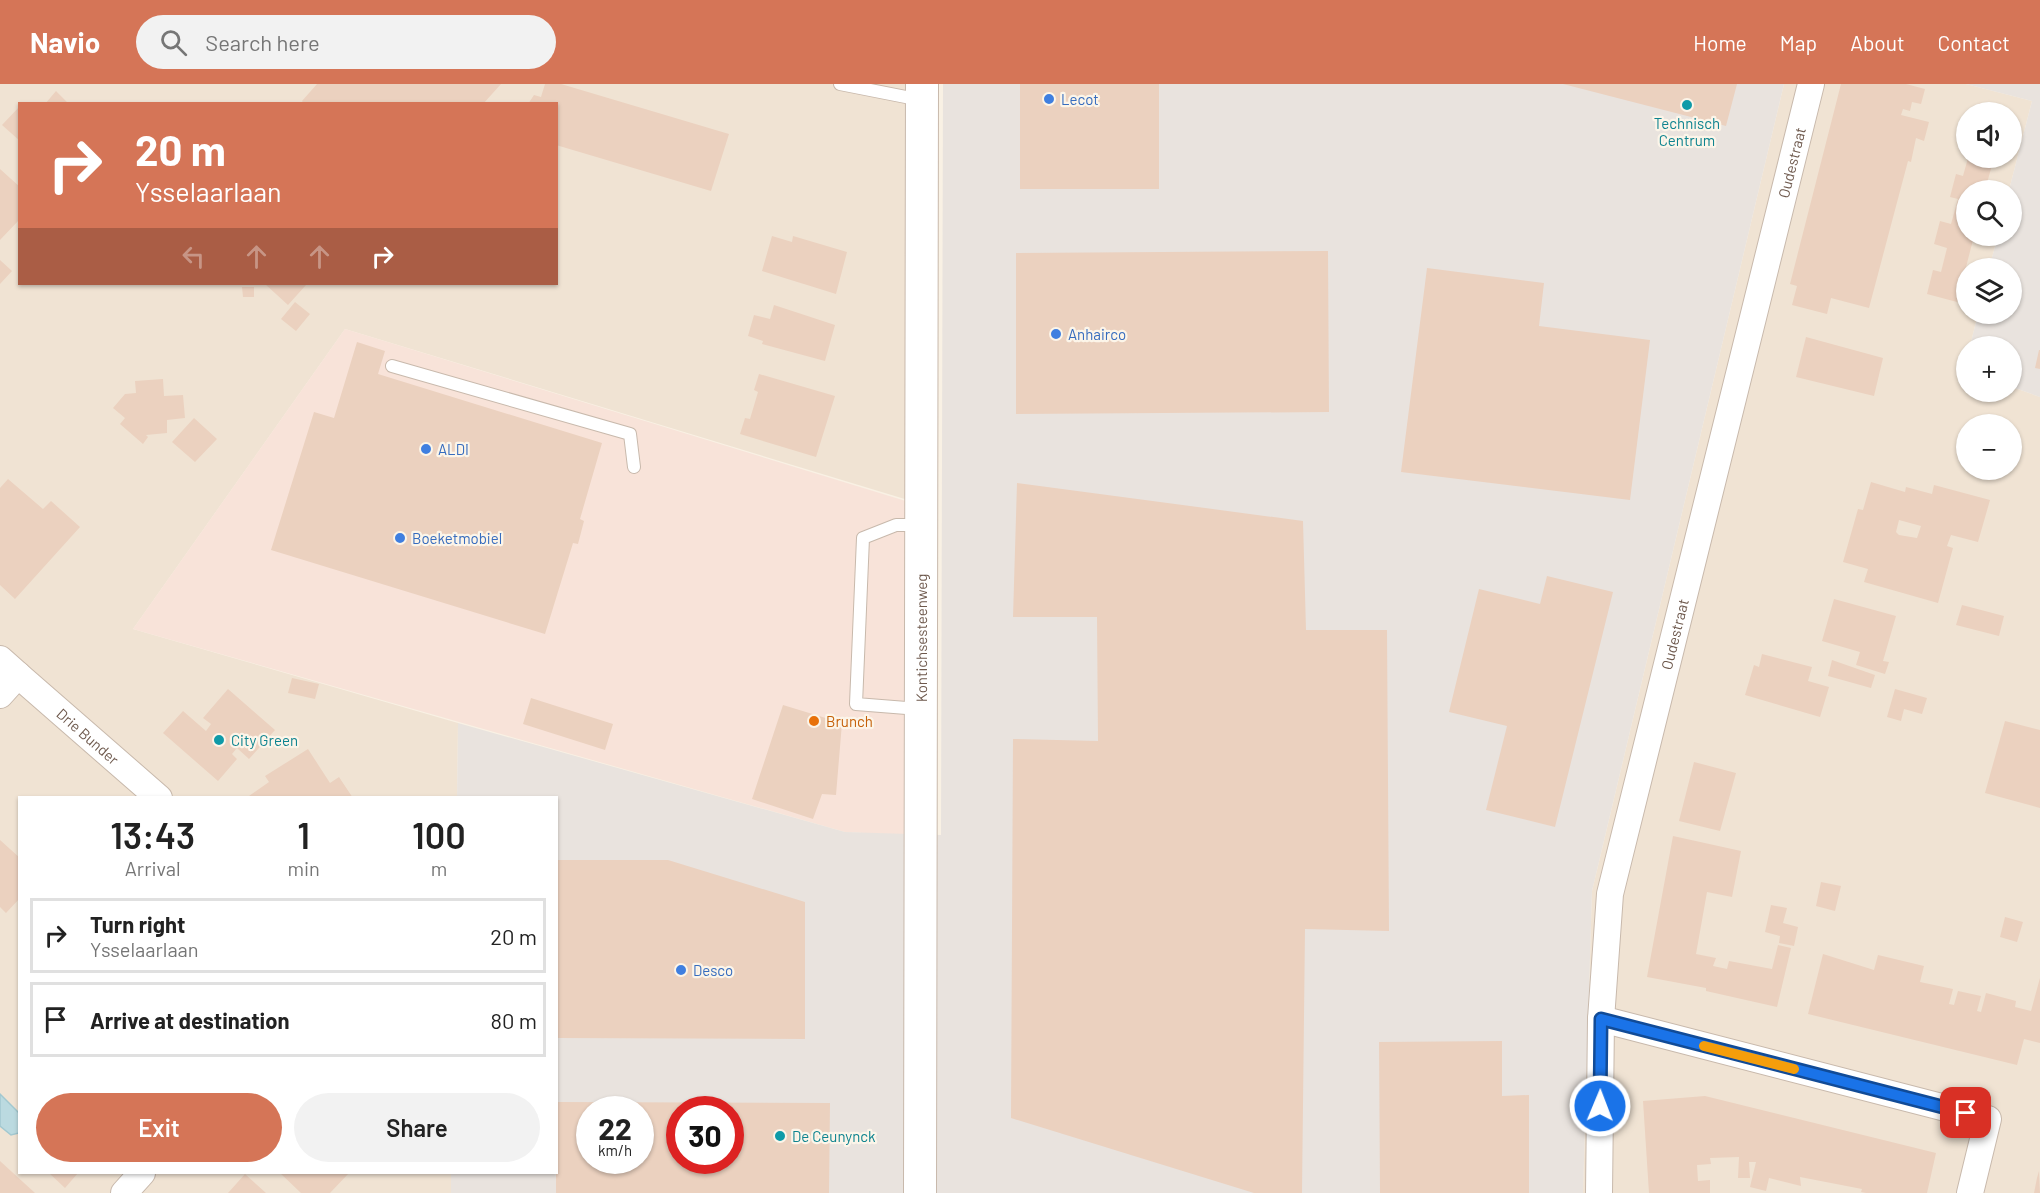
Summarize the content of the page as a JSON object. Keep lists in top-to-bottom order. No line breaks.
{"streets":{"street":["Oudestraat","Kontichsesteenweg","Drie Bunder"]},"places":["Lecot","Technisch Centrum","Anhairco","ALDI","Boeketmobiel","Brunch","City Green","Desco","De Ceunynck"],"page":{"header":"Navio","search":"Search here","nav":["Home","Map","About","Contact"],"map_buttons":["+","−"],"turn":["20 m","Ysselaarlaan"],"eta":["13:43","Arrival","1","min","100","m"],"list":[{"name":"Turn right","note":"Ysselaarlaan","value":"20 m"},{"name":"Arrive at destination","value":"80 m"}],"buttons":["Exit","Share"],"speed":"22 km/h","limit":"30"}}
